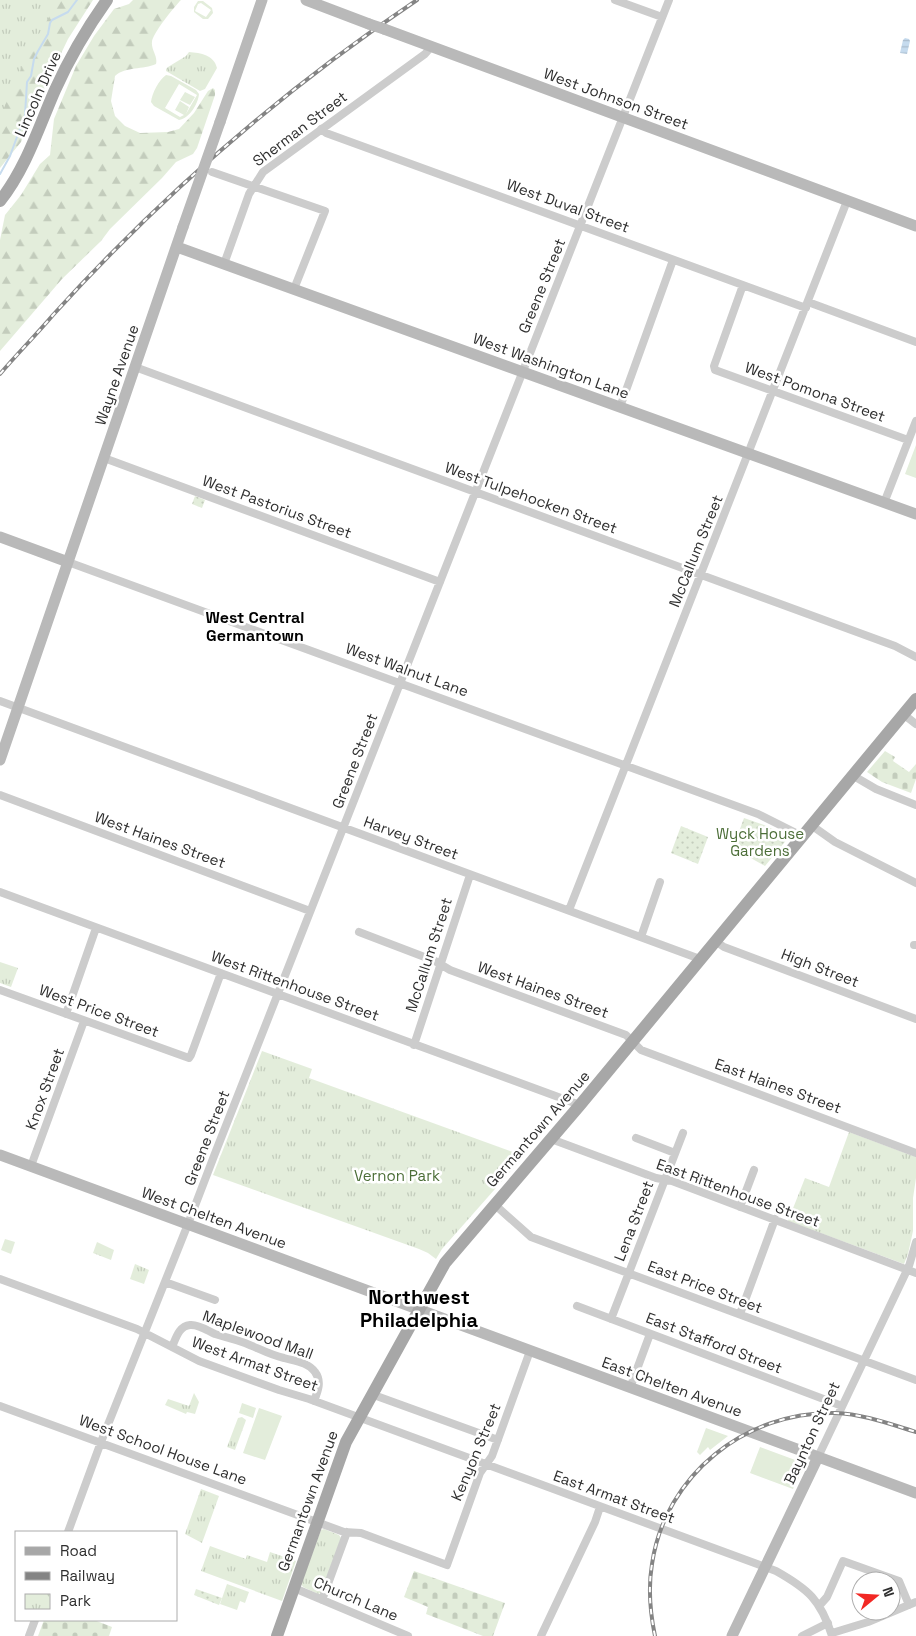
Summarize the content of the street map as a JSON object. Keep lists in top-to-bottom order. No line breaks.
{"streets":{"main road":["Lincoln Drive","Germantown Avenue"],"street":["West Johnson Street","Sherman Street","West Duval Street","Greene Street","West Washington Lane","Wayne Avenue","West Pomona Street","West Tulpehocken Street","West Pastorius Street","McCallum Street","West Walnut Lane","Harvey Street","West Haines Street","High Street","West Rittenhouse Street","West Price Street","East Haines Street","Knox Street","East Rittenhouse Street","West Chelten Avenue","Lena Street","East Price Street","Maplewood Mall","East Stafford Street","West Armat Street","East Chelten Avenue","Baynton Street","West School House Lane","Kenyon Street","East Armat Street","Church Lane"]},"crossings":[["West Johnson Street","Sherman Street"],["West Johnson Street","Greene Street"],["West Johnson Street","McCallum Street"],["Sherman Street","West Duval Street"],["Sherman Street","West Washington Lane"],["West Duval Street","Greene Street"],["West Duval Street","West Pomona Street"],["West Duval Street","McCallum Street"],["Greene Street","West Washington Lane"],["Greene Street","West Tulpehocken Street"],["Greene Street","West Pastorius Street"],["Greene Street","West Walnut Lane"],["Greene Street","Harvey Street"],["Greene Street","West Haines Street"],["Greene Street","West Rittenhouse Street"],["Greene Street","West Chelten Avenue"],["Greene Street","West Armat Street"],["Greene Street","West School House Lane"],["West Washington Lane","Wayne Avenue"],["West Washington Lane","McCallum Street"],["Wayne Avenue","West Tulpehocken Street"],["Wayne Avenue","West Pastorius Street"],["Wayne Avenue","West Walnut Lane"],["Wayne Avenue","Harvey Street"],["West Pomona Street","McCallum Street"],["West Tulpehocken Street","McCallum Street"],["McCallum Street","West Walnut Lane"],["McCallum Street","Harvey Street"],["McCallum Street","West Haines Street"],["McCallum Street","West Rittenhouse Street"],["West Walnut Lane","Germantown Avenue"],["Harvey Street","Germantown Avenue"],["West Haines Street","East Haines Street"],["West Haines Street","Germantown Avenue"],["High Street","Germantown Avenue"],["West Rittenhouse Street","West Price Street"],["West Rittenhouse Street","Germantown Avenue"],["West Price Street","Knox Street"],["East Haines Street","Germantown Avenue"],["Knox Street","West Chelten Avenue"],["Germantown Avenue","East Rittenhouse Street"],["Germantown Avenue","West Chelten Avenue"],["Germantown Avenue","East Price Street"],["Germantown Avenue","West Armat Street"],["Germantown Avenue","East Chelten Avenue"],["Germantown Avenue","West School House Lane"],["Germantown Avenue","East Armat Street"],["Germantown Avenue","Church Lane"],["East Rittenhouse Street","Lena Street"],["East Rittenhouse Street","Baynton Street"],["West Chelten Avenue","East Chelten Avenue"],["Lena Street","East Price Street"],["Lena Street","East Stafford Street"],["East Price Street","Baynton Street"],["Maplewood Mall","West Armat Street"],["East Stafford Street","Baynton Street"],["West Armat Street","East Armat Street"],["East Chelten Avenue","Baynton Street"],["East Chelten Avenue","Kenyon Street"],["Baynton Street","East Armat Street"],["West School House Lane","Kenyon Street"],["Kenyon Street","East Armat Street"]],"districts":["West Central Germantown","Northwest Philadelphia"],"parks":["Wyck House Gardens","Vernon Park"],"legend":["Road","Railway","Park"],"north":"right"}
